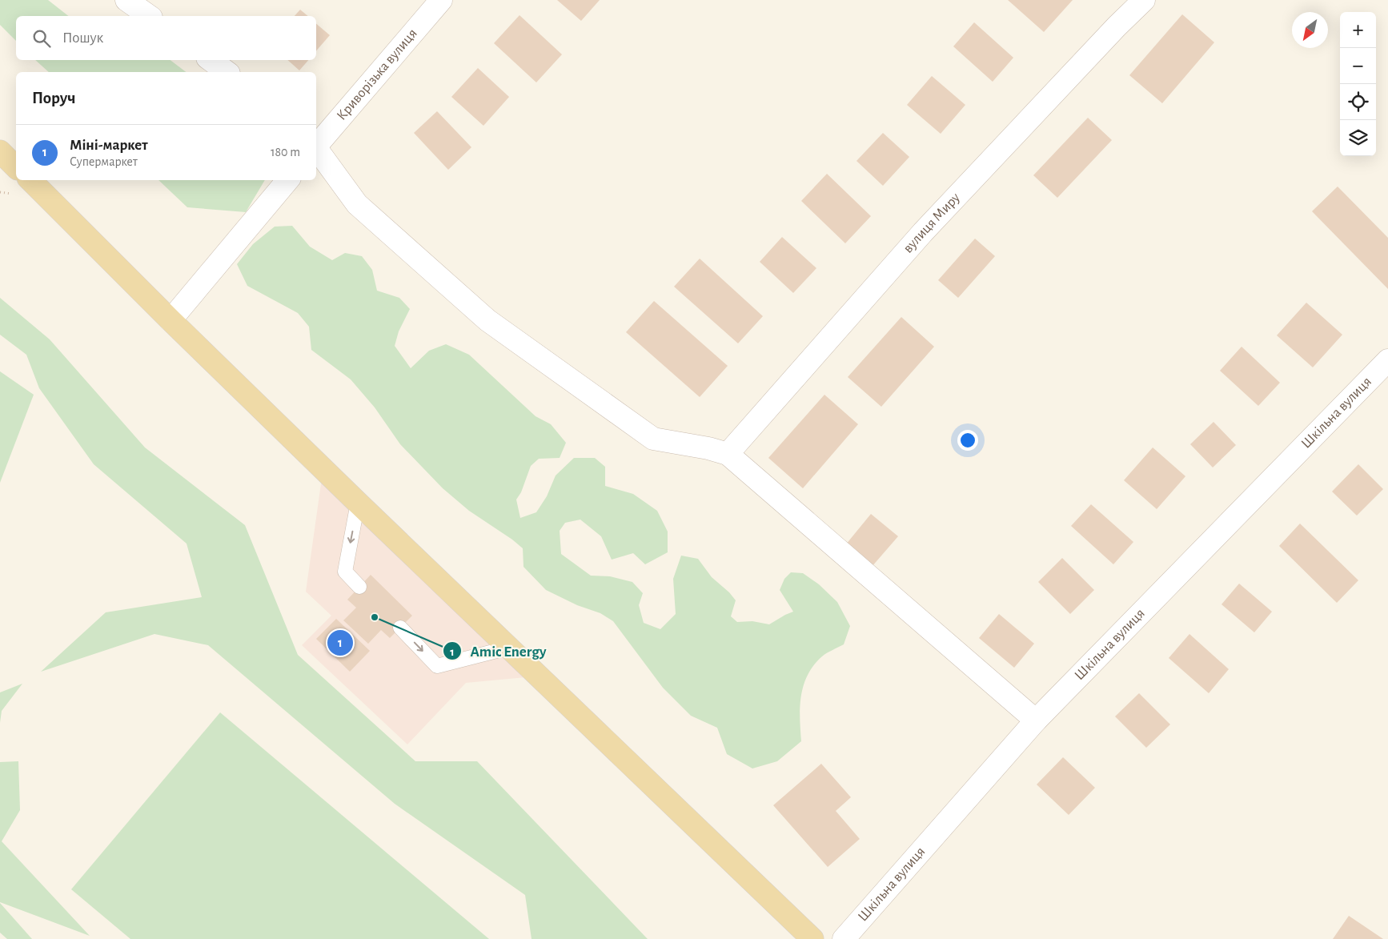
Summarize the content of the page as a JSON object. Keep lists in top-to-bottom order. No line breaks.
{"streets":{"street":["Криворізька вулиця","вулиця Миру","Шкільна вулиця"]},"places":["Amic Energy"],"north":"bottom left","page":{"map_buttons":["+","−"],"search":"Пошук","heading":"Поруч","list":[{"mark":"1","name":"Міні-маркет","note":"Супермаркет","value":"180 m"}],"pins":"1"}}
